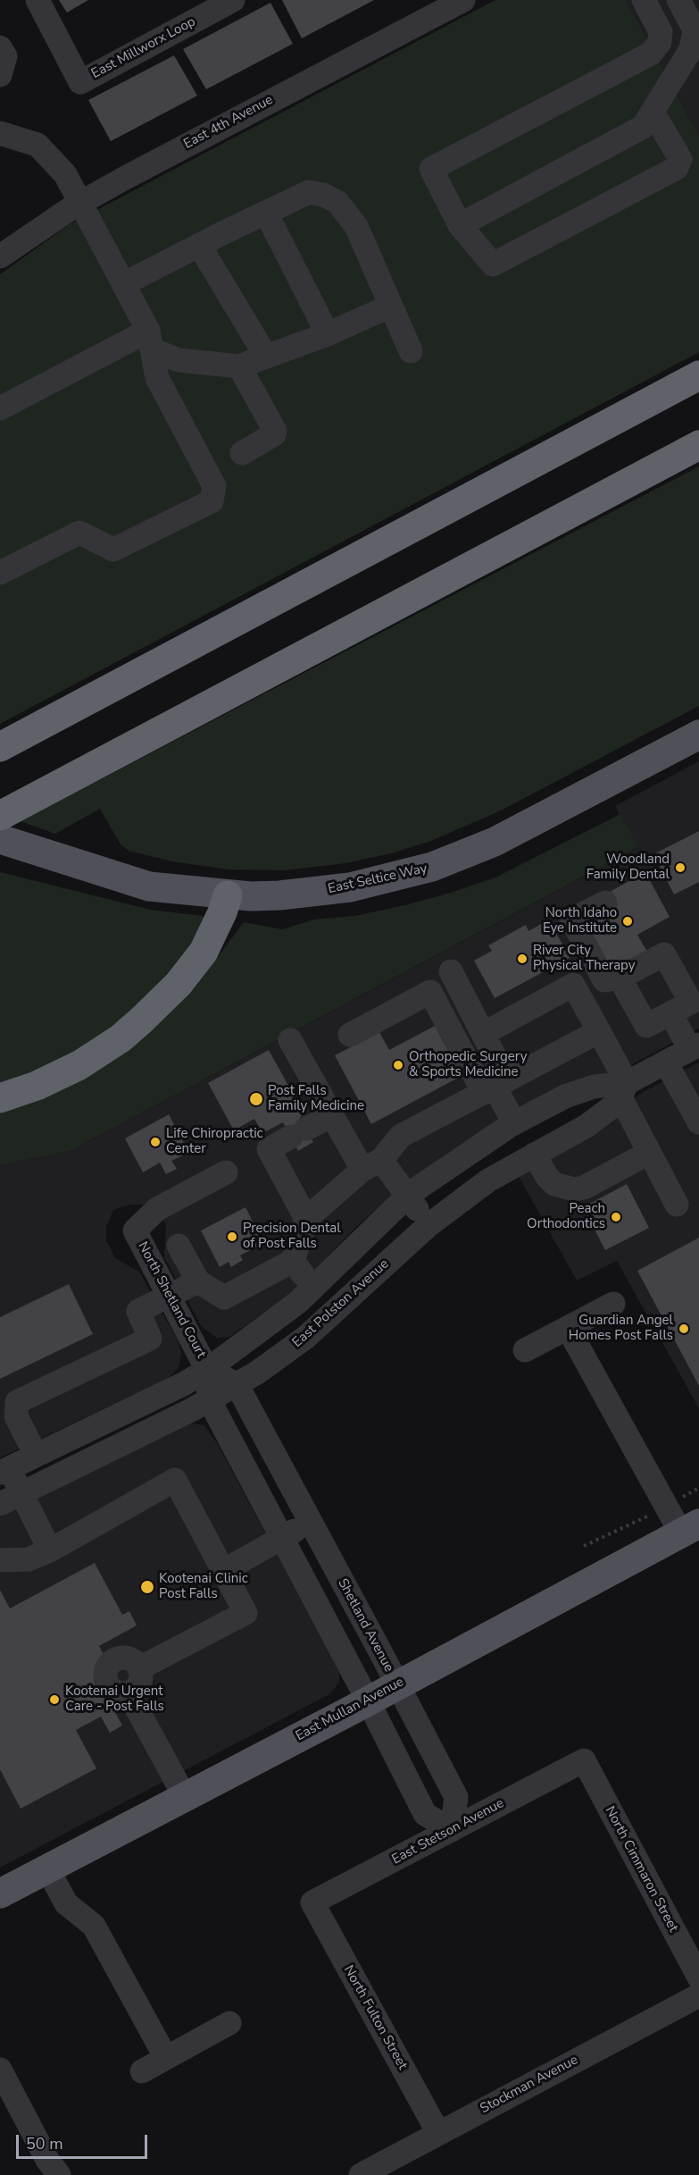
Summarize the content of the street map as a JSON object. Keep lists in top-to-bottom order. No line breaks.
{"streets":{"main road":["East Seltice Way","East Mullan Avenue"],"street":["East Millworx Loop","East 4th Avenue","North Shetland Court","East Polston Avenue","Shetland Avenue","East Stetson Avenue","North Cimmaron Street","North Fulton Street","Stockman Avenue"]},"crossings":[["North Shetland Court","East Polston Avenue"],["East Polston Avenue","Shetland Avenue"],["Shetland Avenue","East Mullan Avenue"],["Shetland Avenue","East Stetson Avenue"],["East Stetson Avenue","North Cimmaron Street"],["East Stetson Avenue","North Fulton Street"],["North Fulton Street","Stockman Avenue"]],"places":["Woodland Family Dental","North Idaho Eye Institute","River City Physical Therapy","Orthopedic Surgery & Sports Medicine","Post Falls Family Medicine","Life Chiropractic Center","Peach Orthodontics","Precision Dental of Post Falls","Guardian Angel Homes Post Falls","Kootenai Clinic Post Falls","Kootenai Urgent Care - Post Falls"],"scale_bar":"50 m"}
